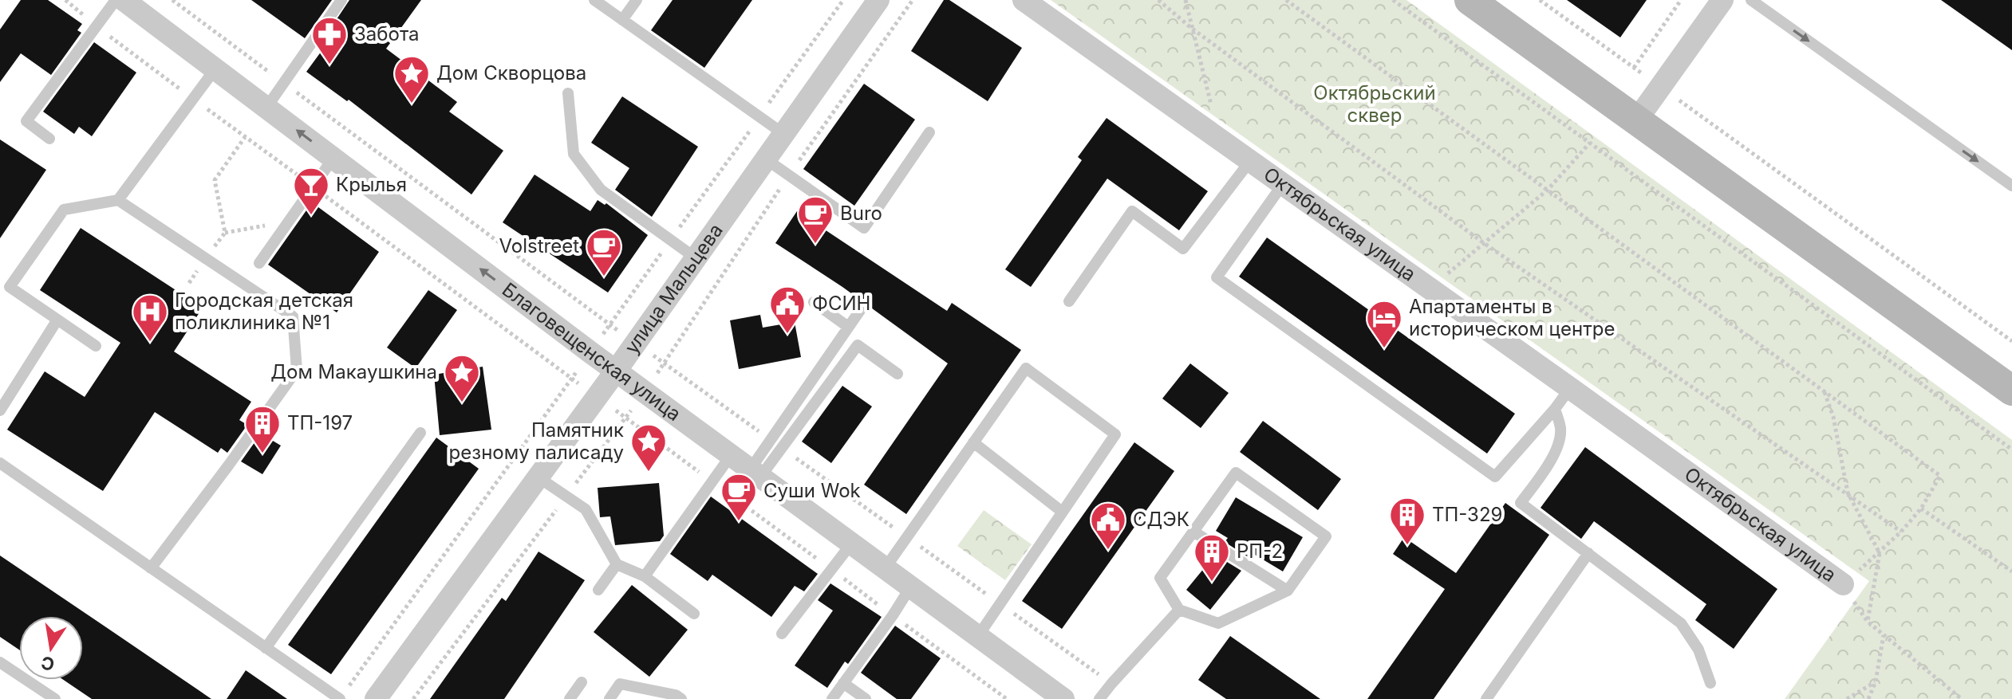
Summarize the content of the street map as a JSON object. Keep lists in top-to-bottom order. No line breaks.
{"streets":{"street":["Октябрьская улица","улица Мальцева","Благовещенская улица"]},"crossings":[["улица Мальцева","Благовещенская улица"]],"one_way":["Благовещенская улица"],"parks":["Октябрьский сквер"],"places":{"pharmacy":["Забота"],"place":["Дом Скворцова","Дом Макаушкина","Памятник резному палисаду"],"bar":["Крылья"],"cafe":["Buro","Volstreet","Суши Wok"],"public building":["ФСИН","СДЭК"],"hospital":["Городская детская поликлиника №1"],"hotel":["Апартаменты в историческом центре"],"building":["ТП-197","ТП-329","РП-2"]},"north":"bottom"}
